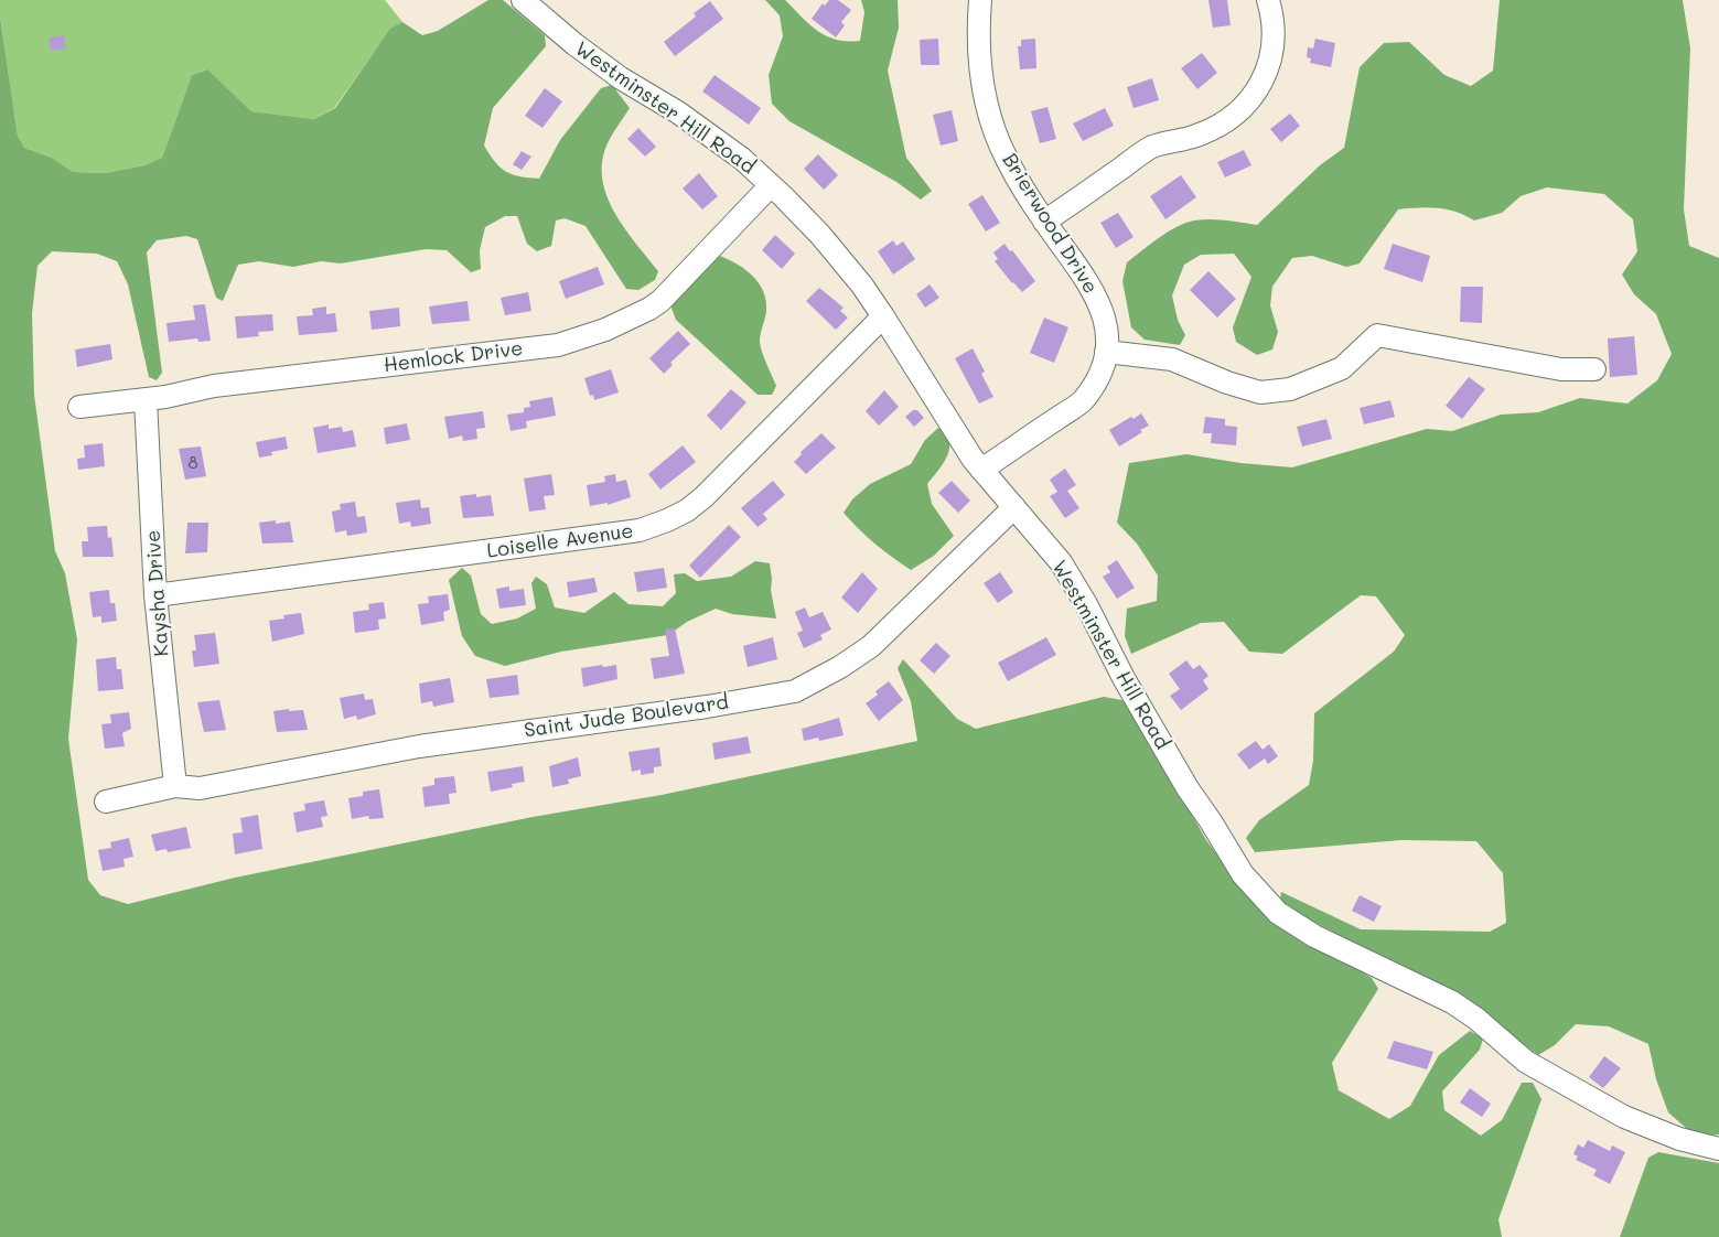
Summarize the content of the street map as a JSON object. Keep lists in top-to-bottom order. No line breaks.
{"streets":{"street":["Westminster Hill Road","Brierwood Drive","Hemlock Drive","Loiselle Avenue","Kaysha Drive","Saint Jude Boulevard"]},"crossings":[["Westminster Hill Road","Brierwood Drive"],["Westminster Hill Road","Hemlock Drive"],["Westminster Hill Road","Loiselle Avenue"],["Westminster Hill Road","Saint Jude Boulevard"],["Hemlock Drive","Kaysha Drive"],["Loiselle Avenue","Kaysha Drive"],["Kaysha Drive","Saint Jude Boulevard"]],"house_numbers":["8"]}
